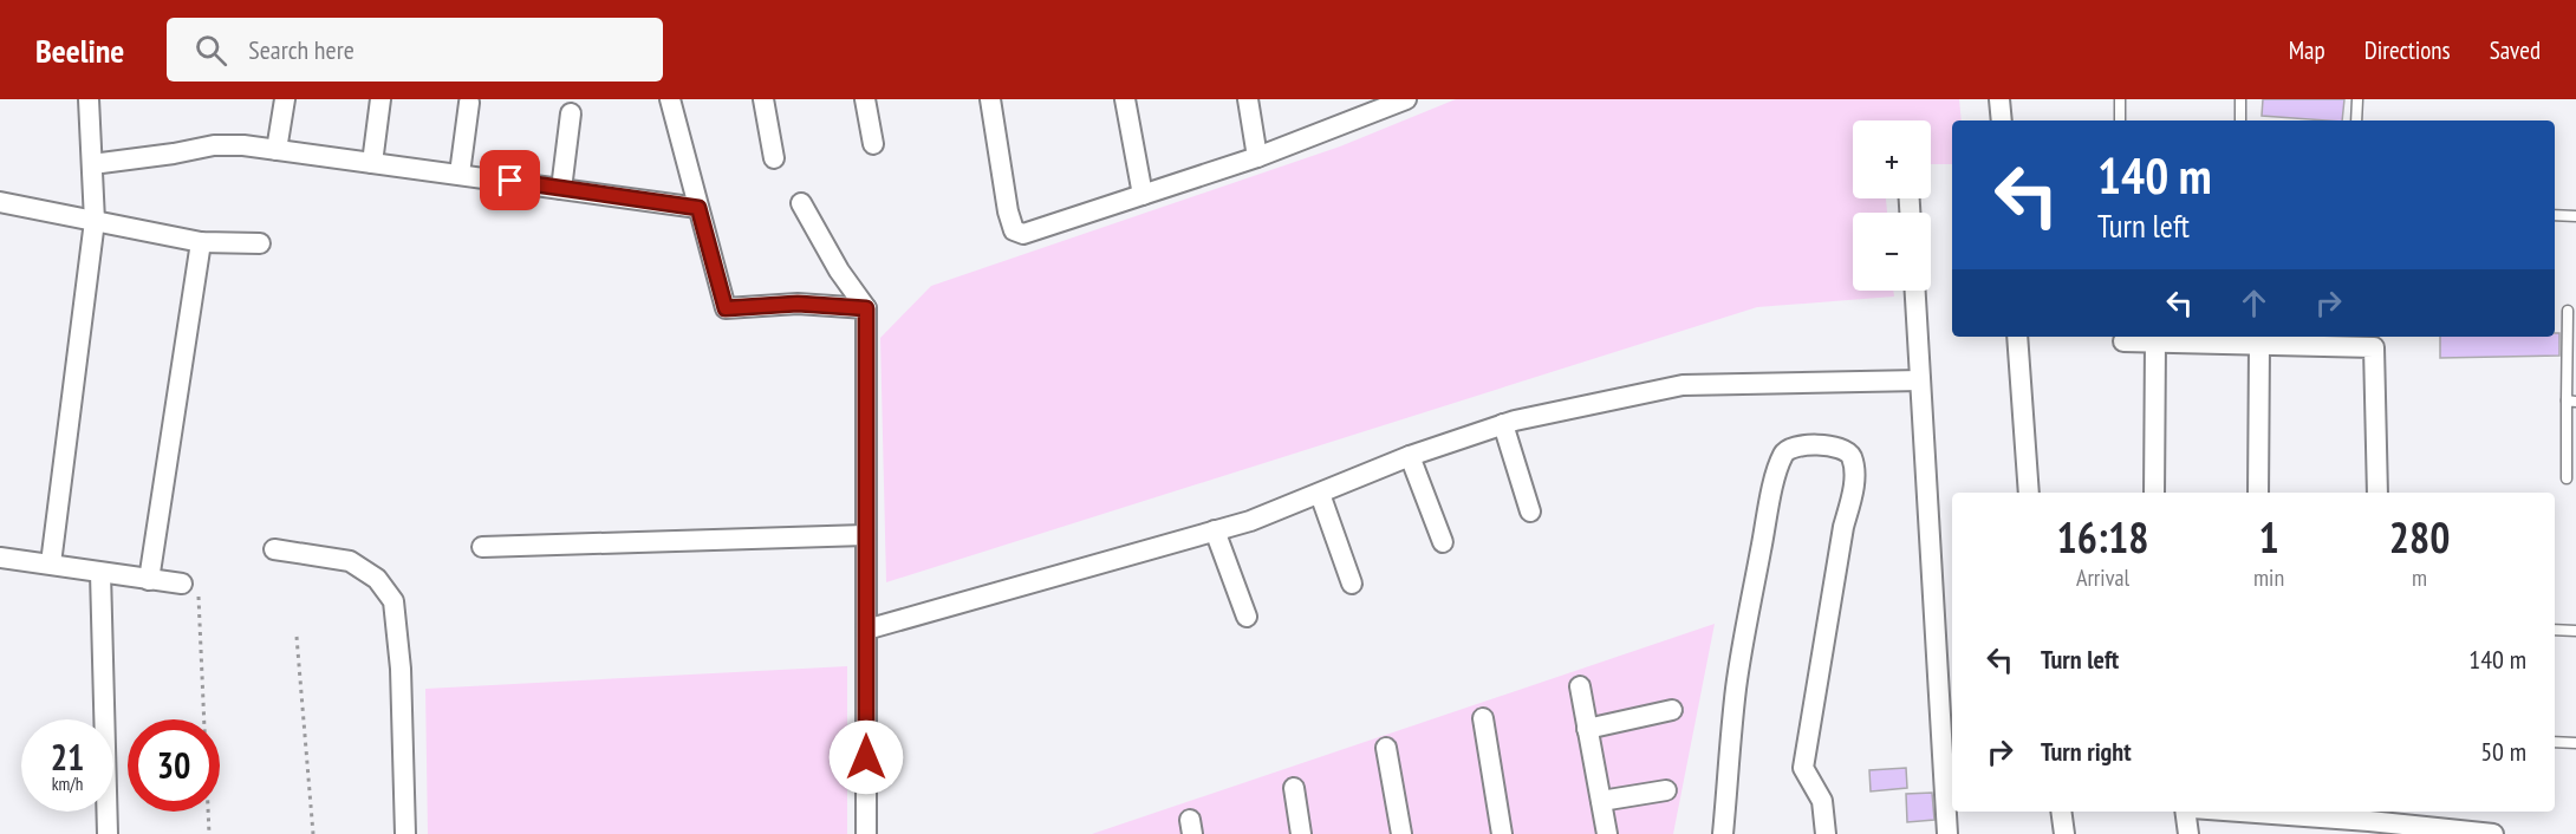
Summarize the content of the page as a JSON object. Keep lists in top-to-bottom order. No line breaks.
{"page":{"header":"Beeline","search":"Search here","nav":["Map","Directions","Saved"],"map_buttons":["+","−"],"turn":["140 m","Turn left"],"eta":["16:18","Arrival","1","min","280","m"],"list":[{"name":"Turn left","value":"140 m"},{"name":"Turn right","value":"50 m"}],"speed":"21 km/h","limit":"30"}}
